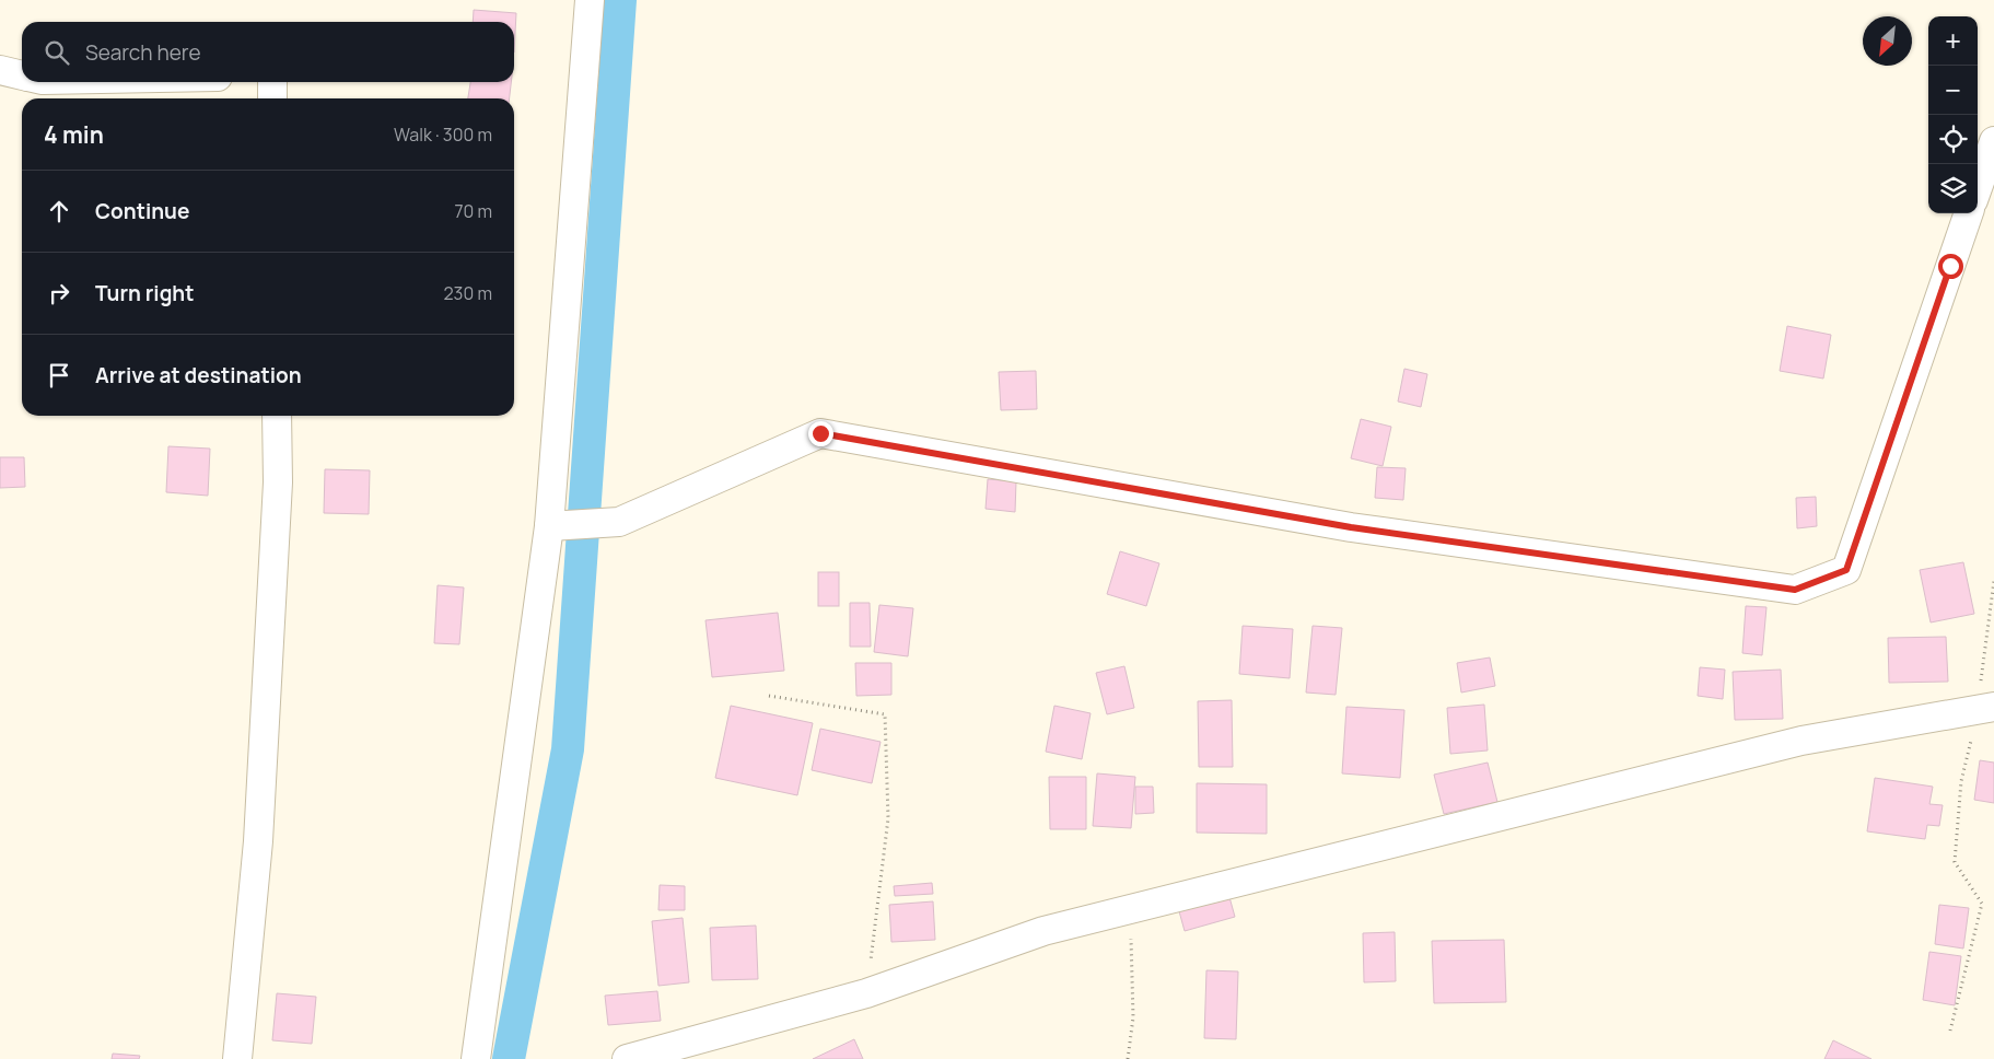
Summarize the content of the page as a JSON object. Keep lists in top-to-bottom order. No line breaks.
{"north":"bottom left","page":{"map_buttons":["+","−"],"search":"Search here","heading":["4 min","Walk · 300 m"],"list":[["Continue","70 m"],["Turn right","230 m"],"Arrive at destination"]}}
